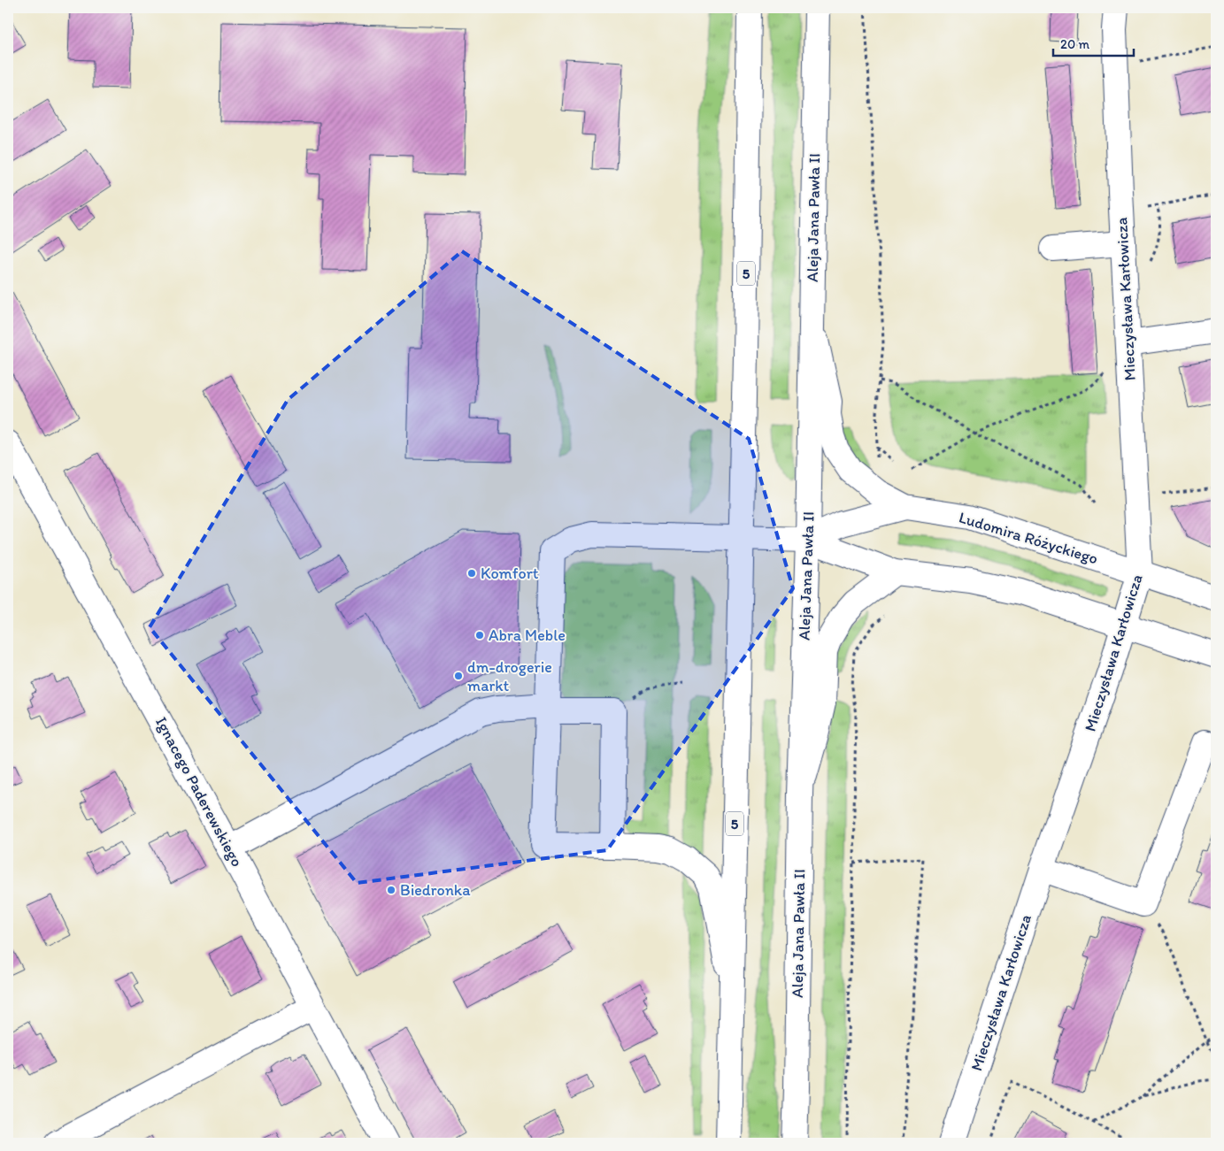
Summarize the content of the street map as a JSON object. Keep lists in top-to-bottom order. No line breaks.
{"streets":{"street":["Aleja Jana Pawła II","5","Mieczysława Karłowicza","Ludomira Różyckiego","Ignacego Paderewskiego"]},"crossings":[["Aleja Jana Pawła II","Ludomira Różyckiego"],["Mieczysława Karłowicza","Ludomira Różyckiego"]],"places":["Komfort","Abra Meble","dm-drogerie markt","Biedronka"],"scale_bar":"20 m"}
